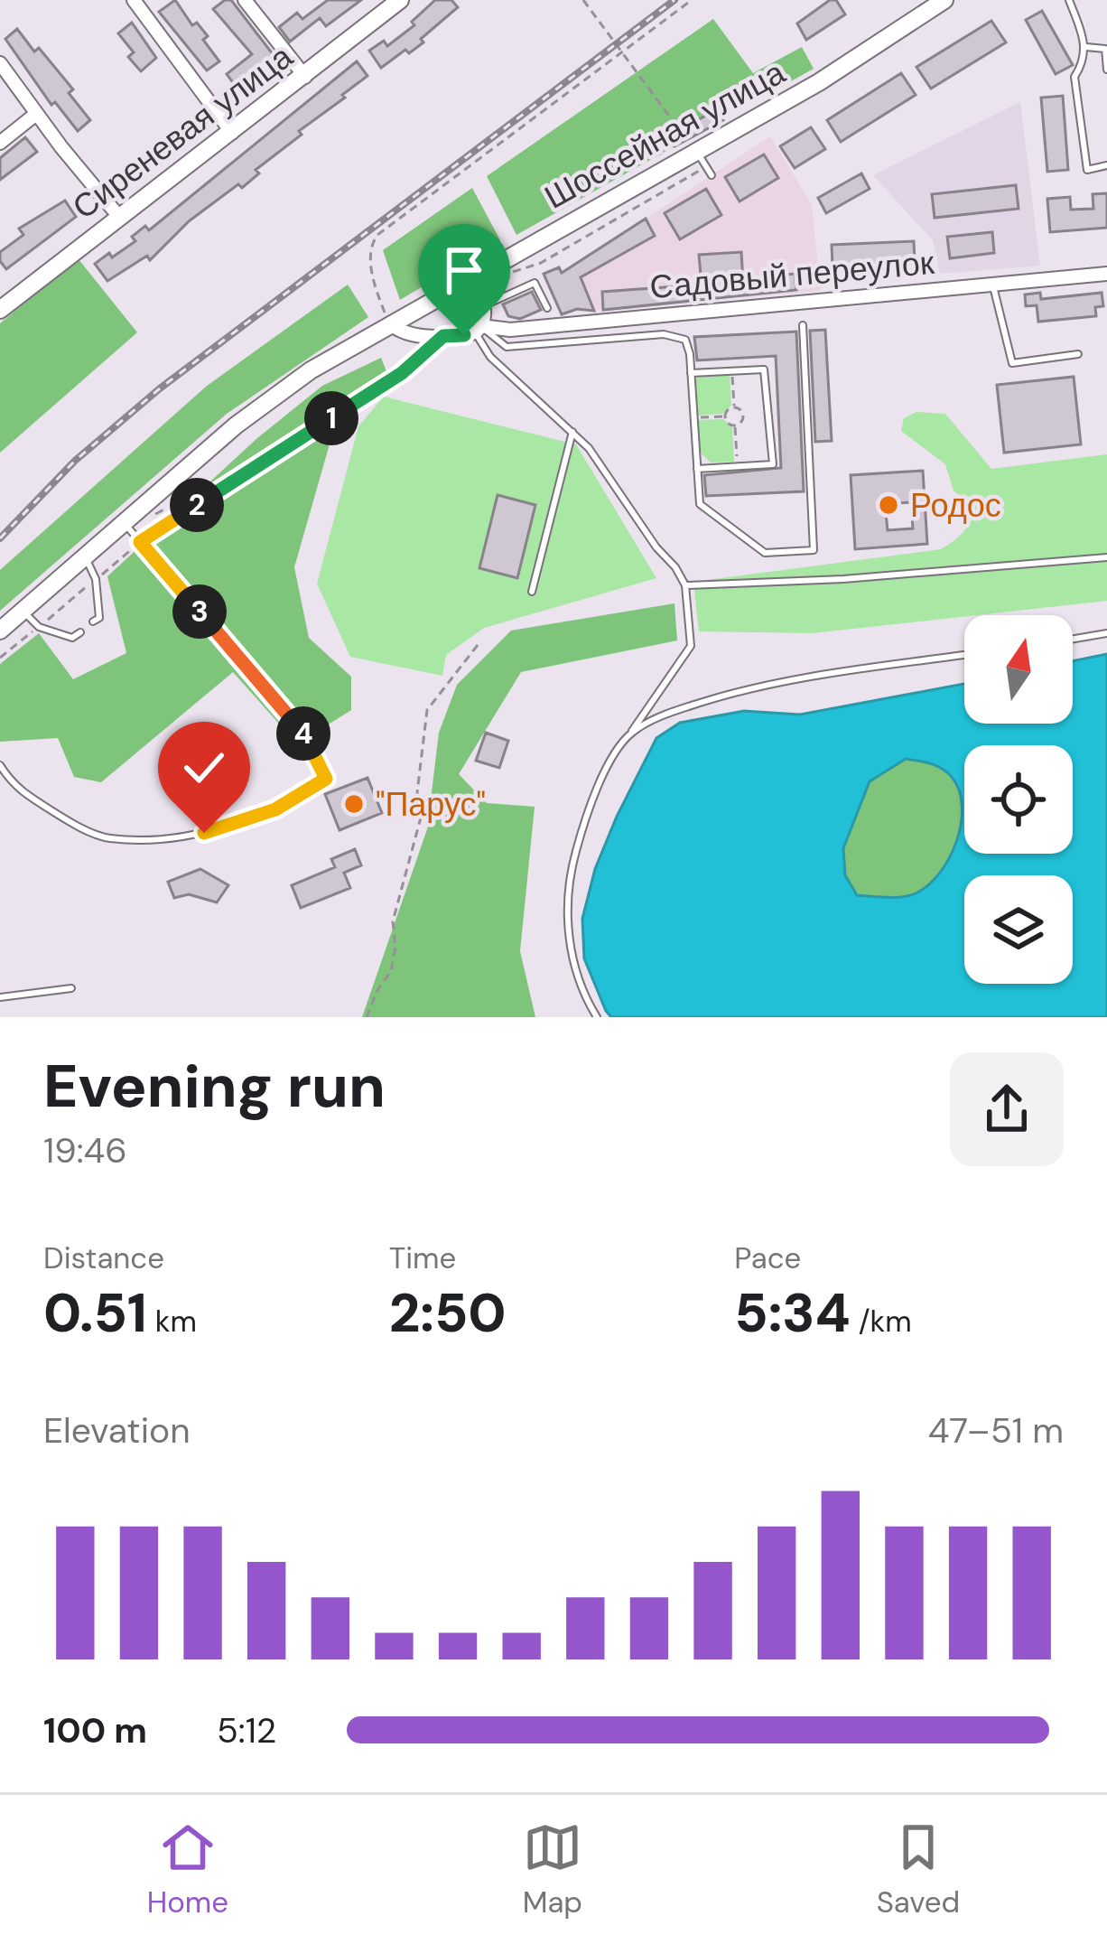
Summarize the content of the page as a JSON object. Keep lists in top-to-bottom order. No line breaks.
{"streets":{"main road":["Сиреневая улица","Шоссейная улица"],"street":["Садовый переулок"]},"crossings":[["Шоссейная улица","Садовый переулок"]],"places":["Родос","\"Парус\""],"north":"top","page":{"pins":["1","2","3","4"],"heading":["Evening run","19:46"],"stats":[["Distance","0.51 km"],["Time","2:50"],["Pace","5:34 /km"]],"chart":["Elevation","47–51 m"],"list":[{"name":"100 m","note":"5:12"}],"tabs":["Home","Map","Saved"]}}
